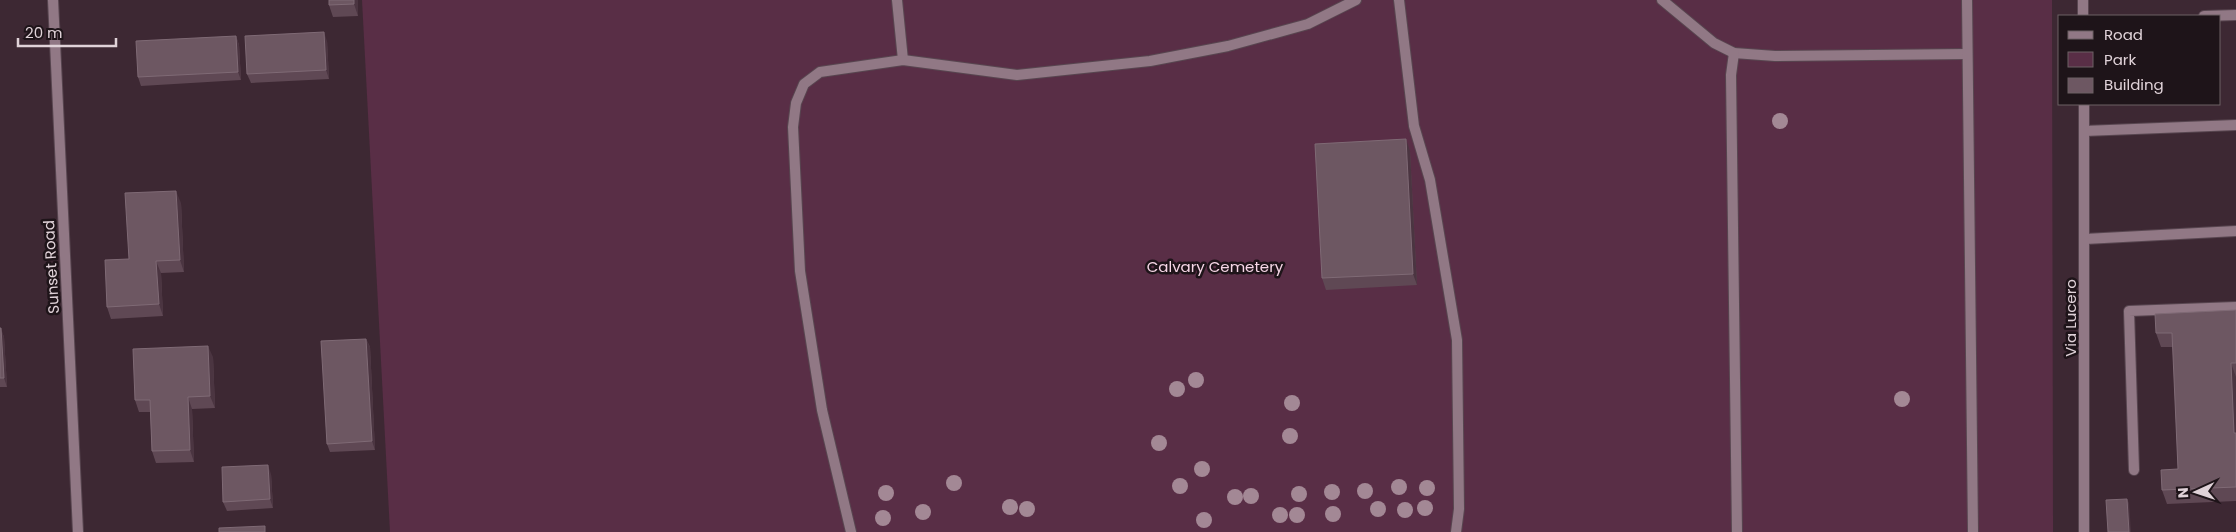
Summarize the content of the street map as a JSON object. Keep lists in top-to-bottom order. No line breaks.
{"streets":{"street":["Sunset Road","Via Lucero"]},"parks":["Calvary Cemetery"],"legend":["Road","Park","Building"],"scale_bar":"20 m","north":"left"}
